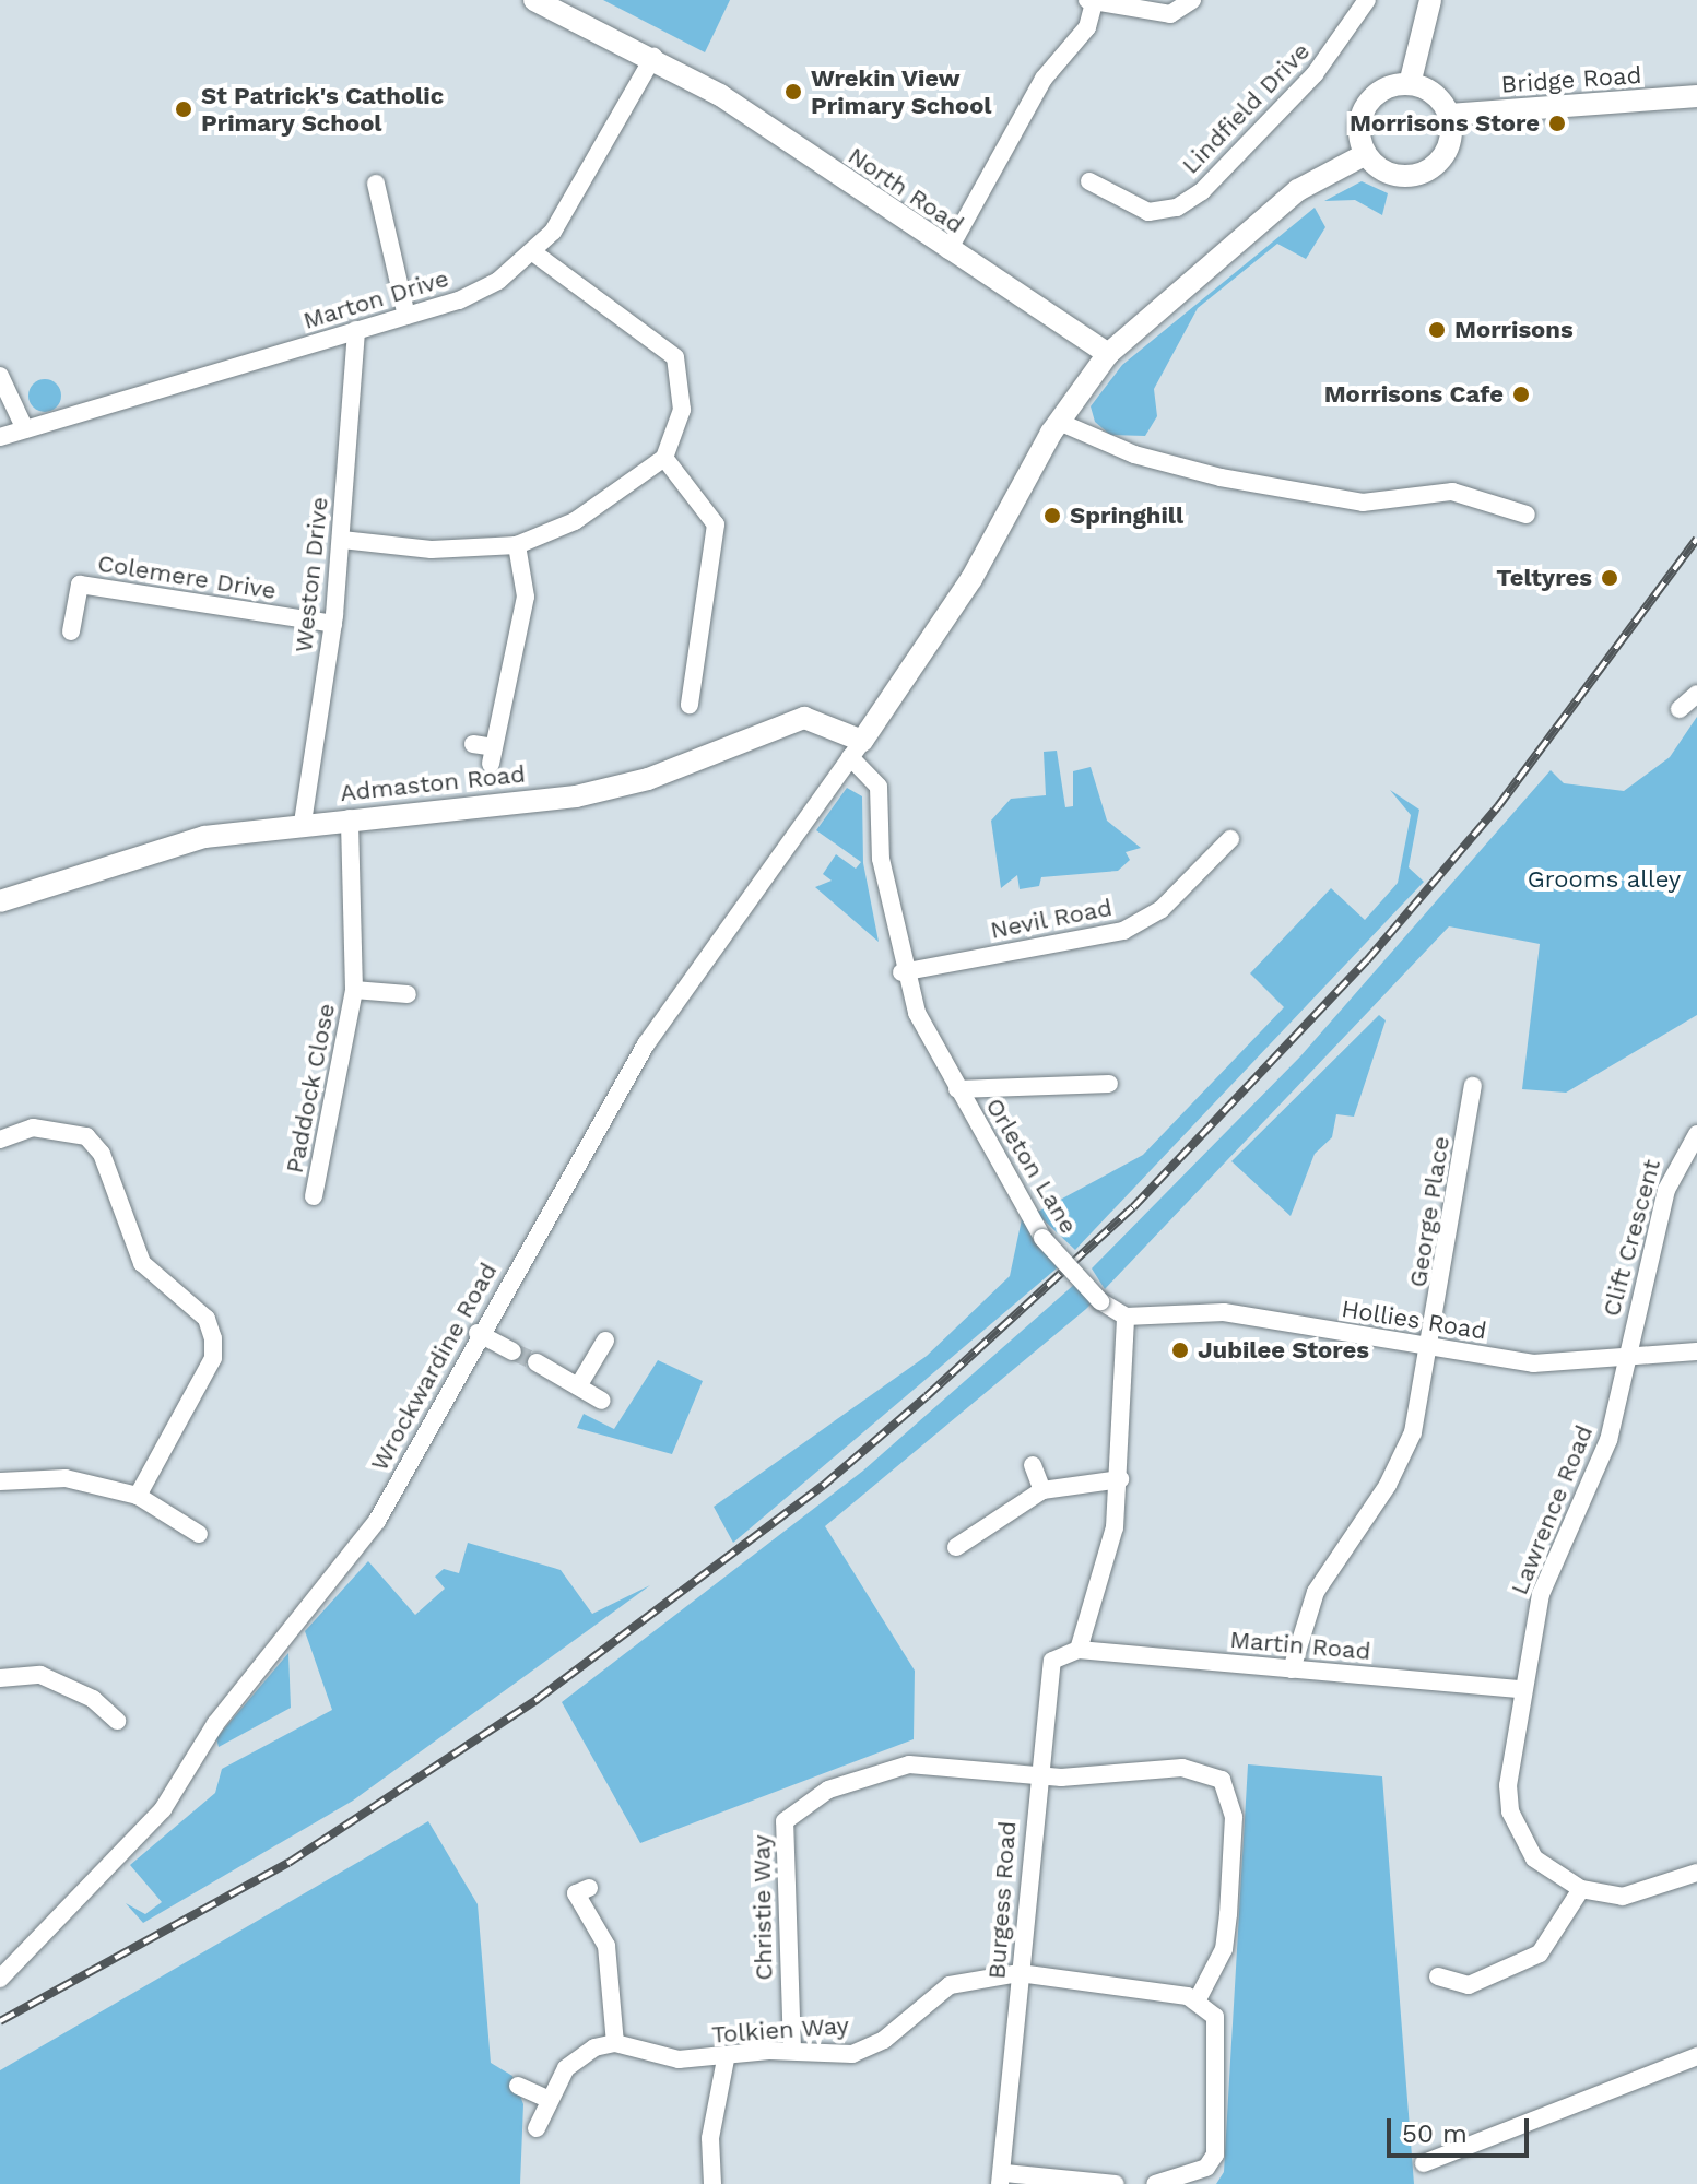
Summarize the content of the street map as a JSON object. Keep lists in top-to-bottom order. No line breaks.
{"streets":{"street":["Bridge Road","Lindfield Drive","North Road","Marton Drive","Weston Drive","Colemere Drive","Admaston Road","Nevil Road","Paddock Close","Orleton Lane","George Place","Clift Crescent","Hollies Road","Wrockwardine Road","Lawrence Road","Martin Road","Burgess Road","Christie Way","Tolkien Way"]},"crossings":[["North Road","Marton Drive"],["Marton Drive","Weston Drive"],["Weston Drive","Colemere Drive"],["Weston Drive","Admaston Road"],["Admaston Road","Paddock Close"],["Admaston Road","Orleton Lane"],["Admaston Road","Wrockwardine Road"],["Nevil Road","Orleton Lane"],["Orleton Lane","Hollies Road"],["Orleton Lane","Wrockwardine Road"],["George Place","Hollies Road"],["George Place","Martin Road"],["Clift Crescent","Hollies Road"],["Clift Crescent","Lawrence Road"],["Hollies Road","Lawrence Road"],["Lawrence Road","Martin Road"],["Martin Road","Burgess Road"],["Burgess Road","Christie Way"],["Burgess Road","Tolkien Way"],["Christie Way","Tolkien Way"]],"parks":["Grooms alley"],"places":["Wrekin View Primary School","St Patrick's Catholic Primary School","Morrisons Store","Morrisons","Morrisons Cafe","Springhill","Teltyres","Jubilee Stores"],"scale_bar":"50 m"}
